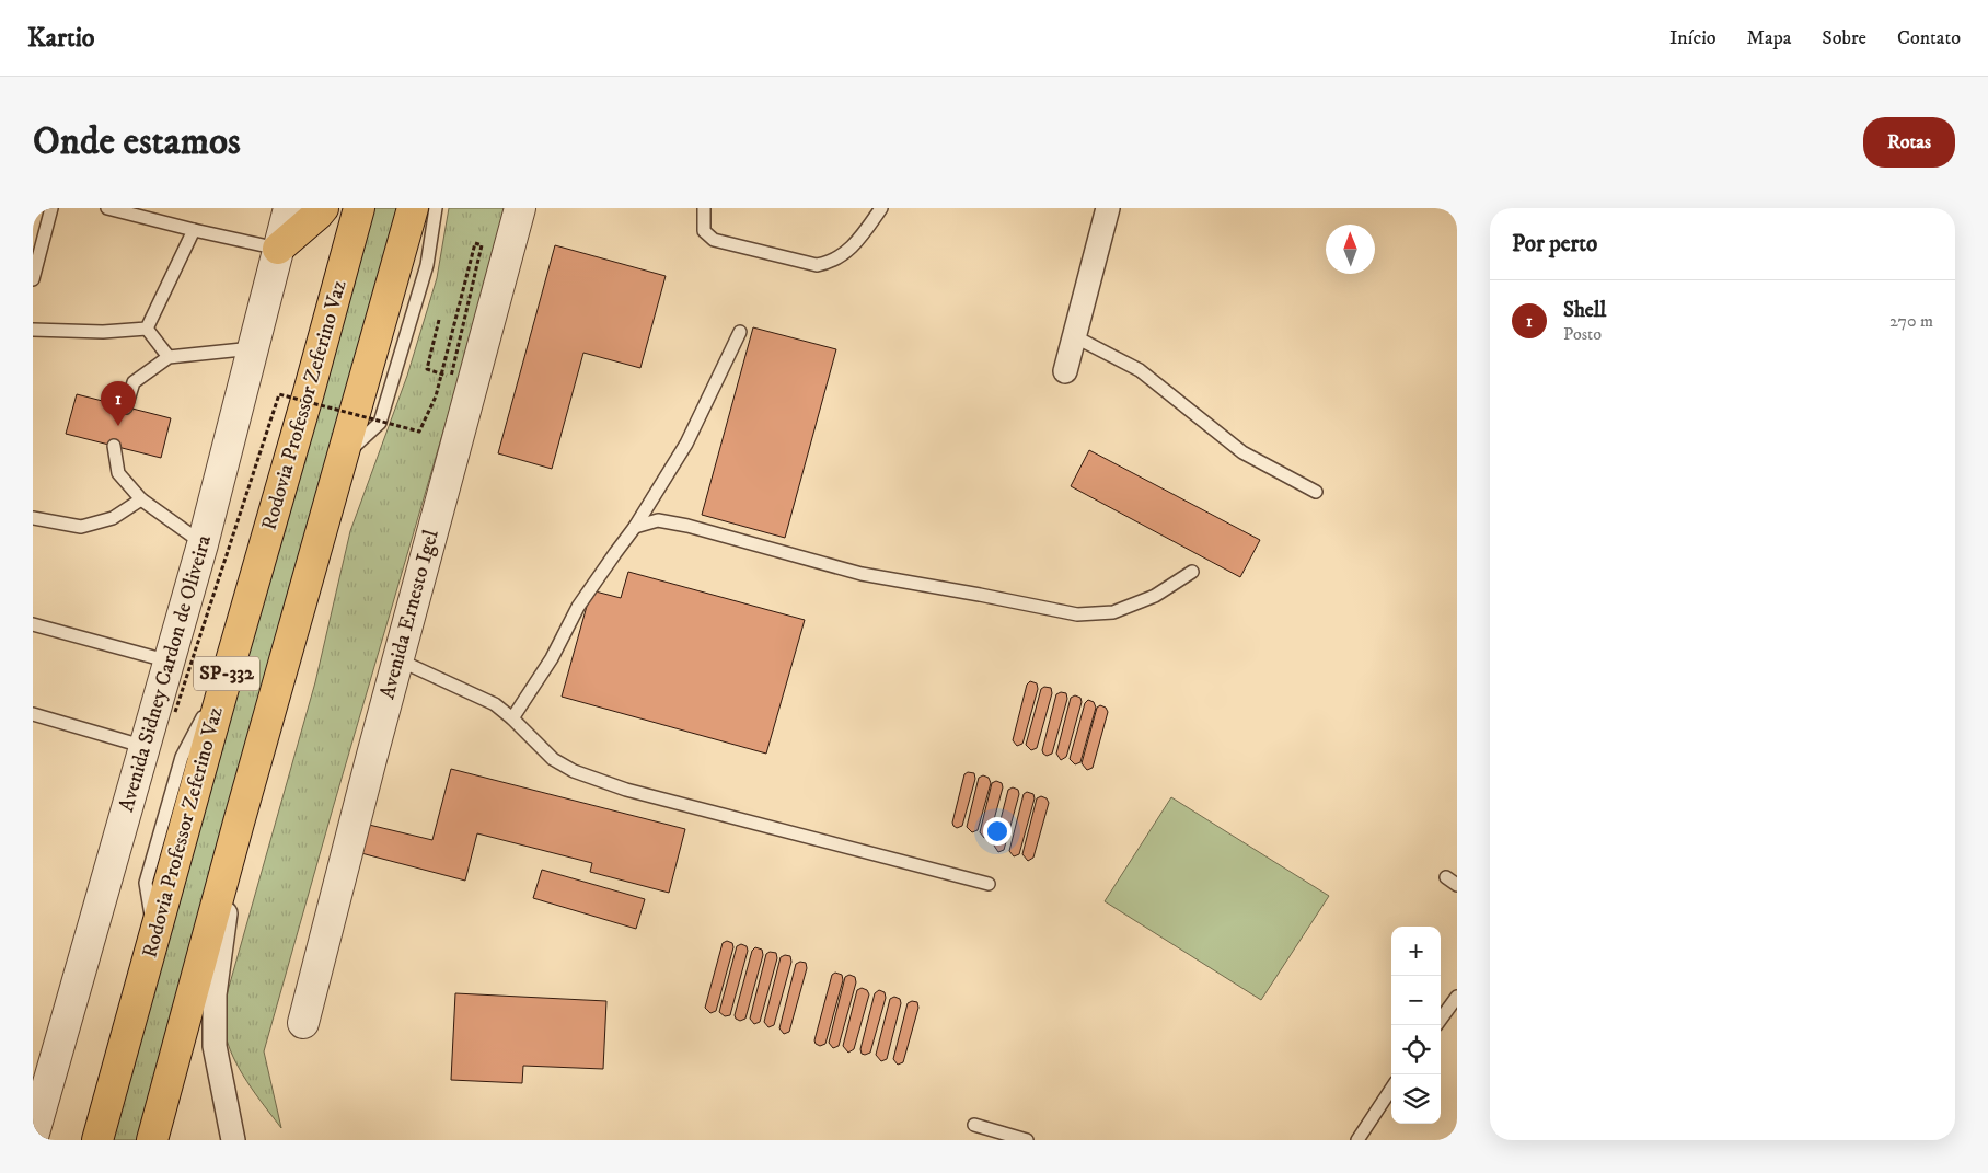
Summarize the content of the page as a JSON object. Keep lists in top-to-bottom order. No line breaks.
{"streets":{"highway":["Rodovia Professor Zeferino Vaz","SP-332"],"street":["Avenida Ernesto Igel","Avenida Sidney Cardon de Oliveira"]},"north":"top","page":{"header":"Kartio","nav":["Início","Mapa","Sobre","Contato"],"buttons":"Rotas","title":"Onde estamos","heading":"Por perto","list":[{"mark":"1","name":"Shell","note":"Posto","value":"270 m"}],"pins":"1","map_buttons":["+","−"]}}
